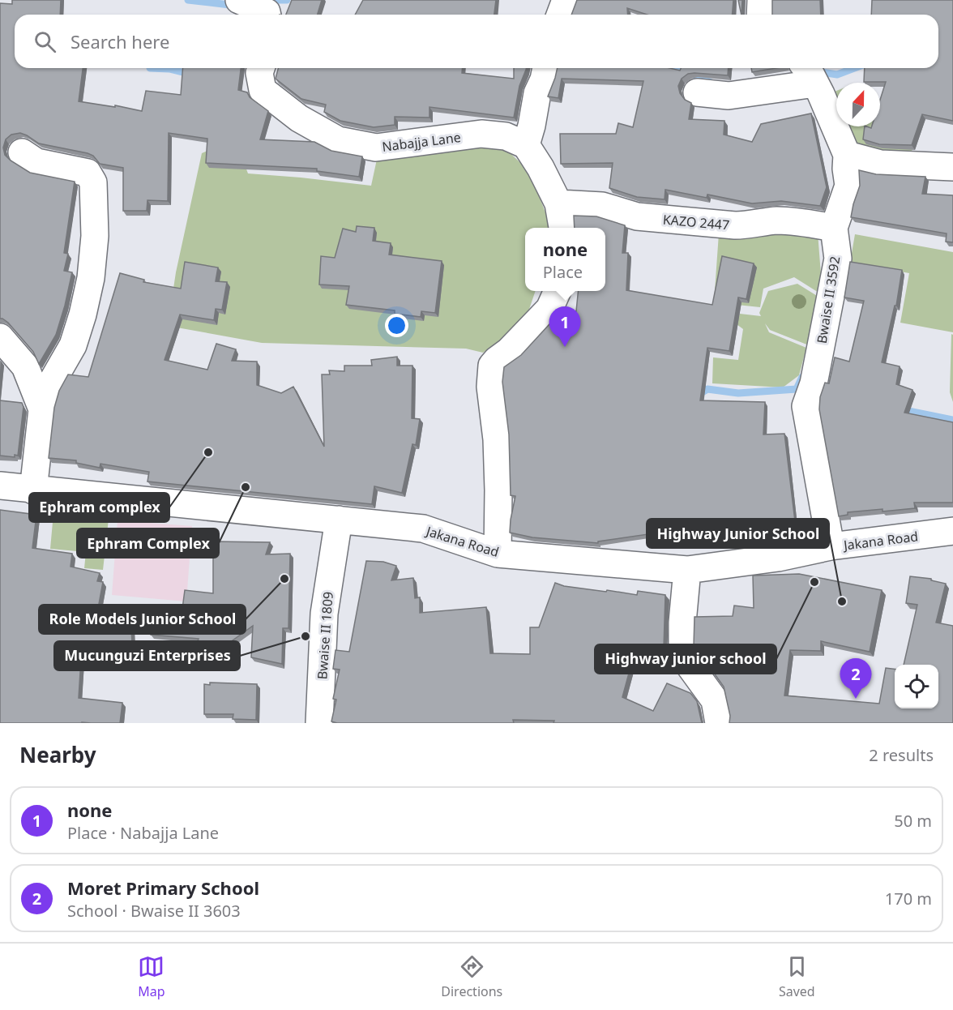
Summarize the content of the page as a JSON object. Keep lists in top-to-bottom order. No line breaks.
{"streets":{"street":["Nabajja Lane","KAZO 2447","Bwaise II 3592","Jakana Road","Bwaise II 1809"]},"crossings":[["KAZO 2447","Bwaise II 3592"],["Bwaise II 3592","Jakana Road"],["Jakana Road","Bwaise II 1809"]],"places":["Ephram complex","Ephram Complex","Role Models Junior School","Highway junior school","Highway Junior School","Mucunguzi Enterprises"],"north":"top","page":{"search":"Search here","popup":["none","Place"],"pins":["1","2"],"heading":["Nearby","2 results"],"list":[{"mark":"1","name":"none","note":"Place · Nabajja Lane","value":"50 m"},{"mark":"2","name":"Moret Primary School","note":"School · Bwaise II 3603","value":"170 m"}],"nav":["Map","Directions","Saved"]}}
